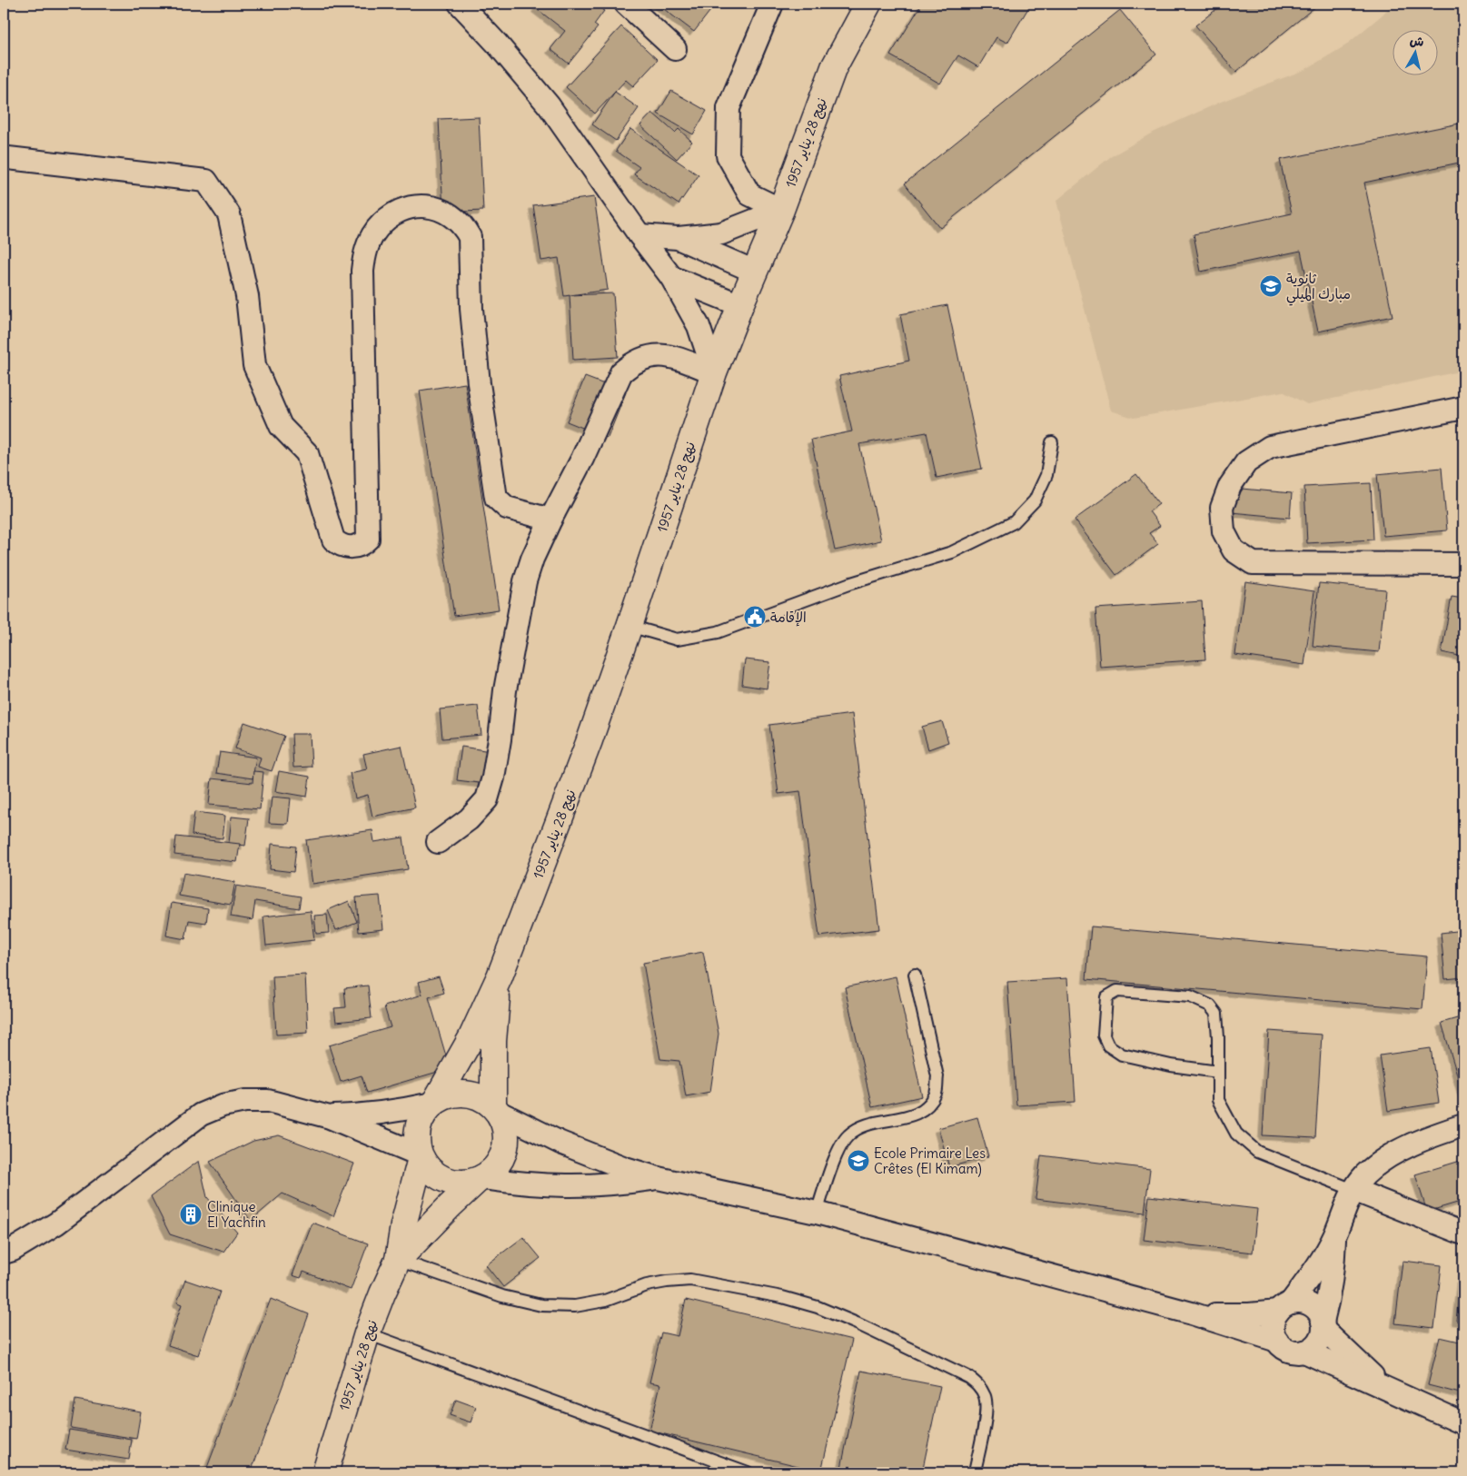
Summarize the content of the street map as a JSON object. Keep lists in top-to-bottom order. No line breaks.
{"streets":{"street":["نهج 28 يناير 1957"]},"places":{"school or university":["ثانوية مبارك الميلي","Ecole Primaire Les Crêtes (El Kimam)"],"public building":["الإقامة"],"building":["Clinique El Yachfin"]},"north":"top"}
